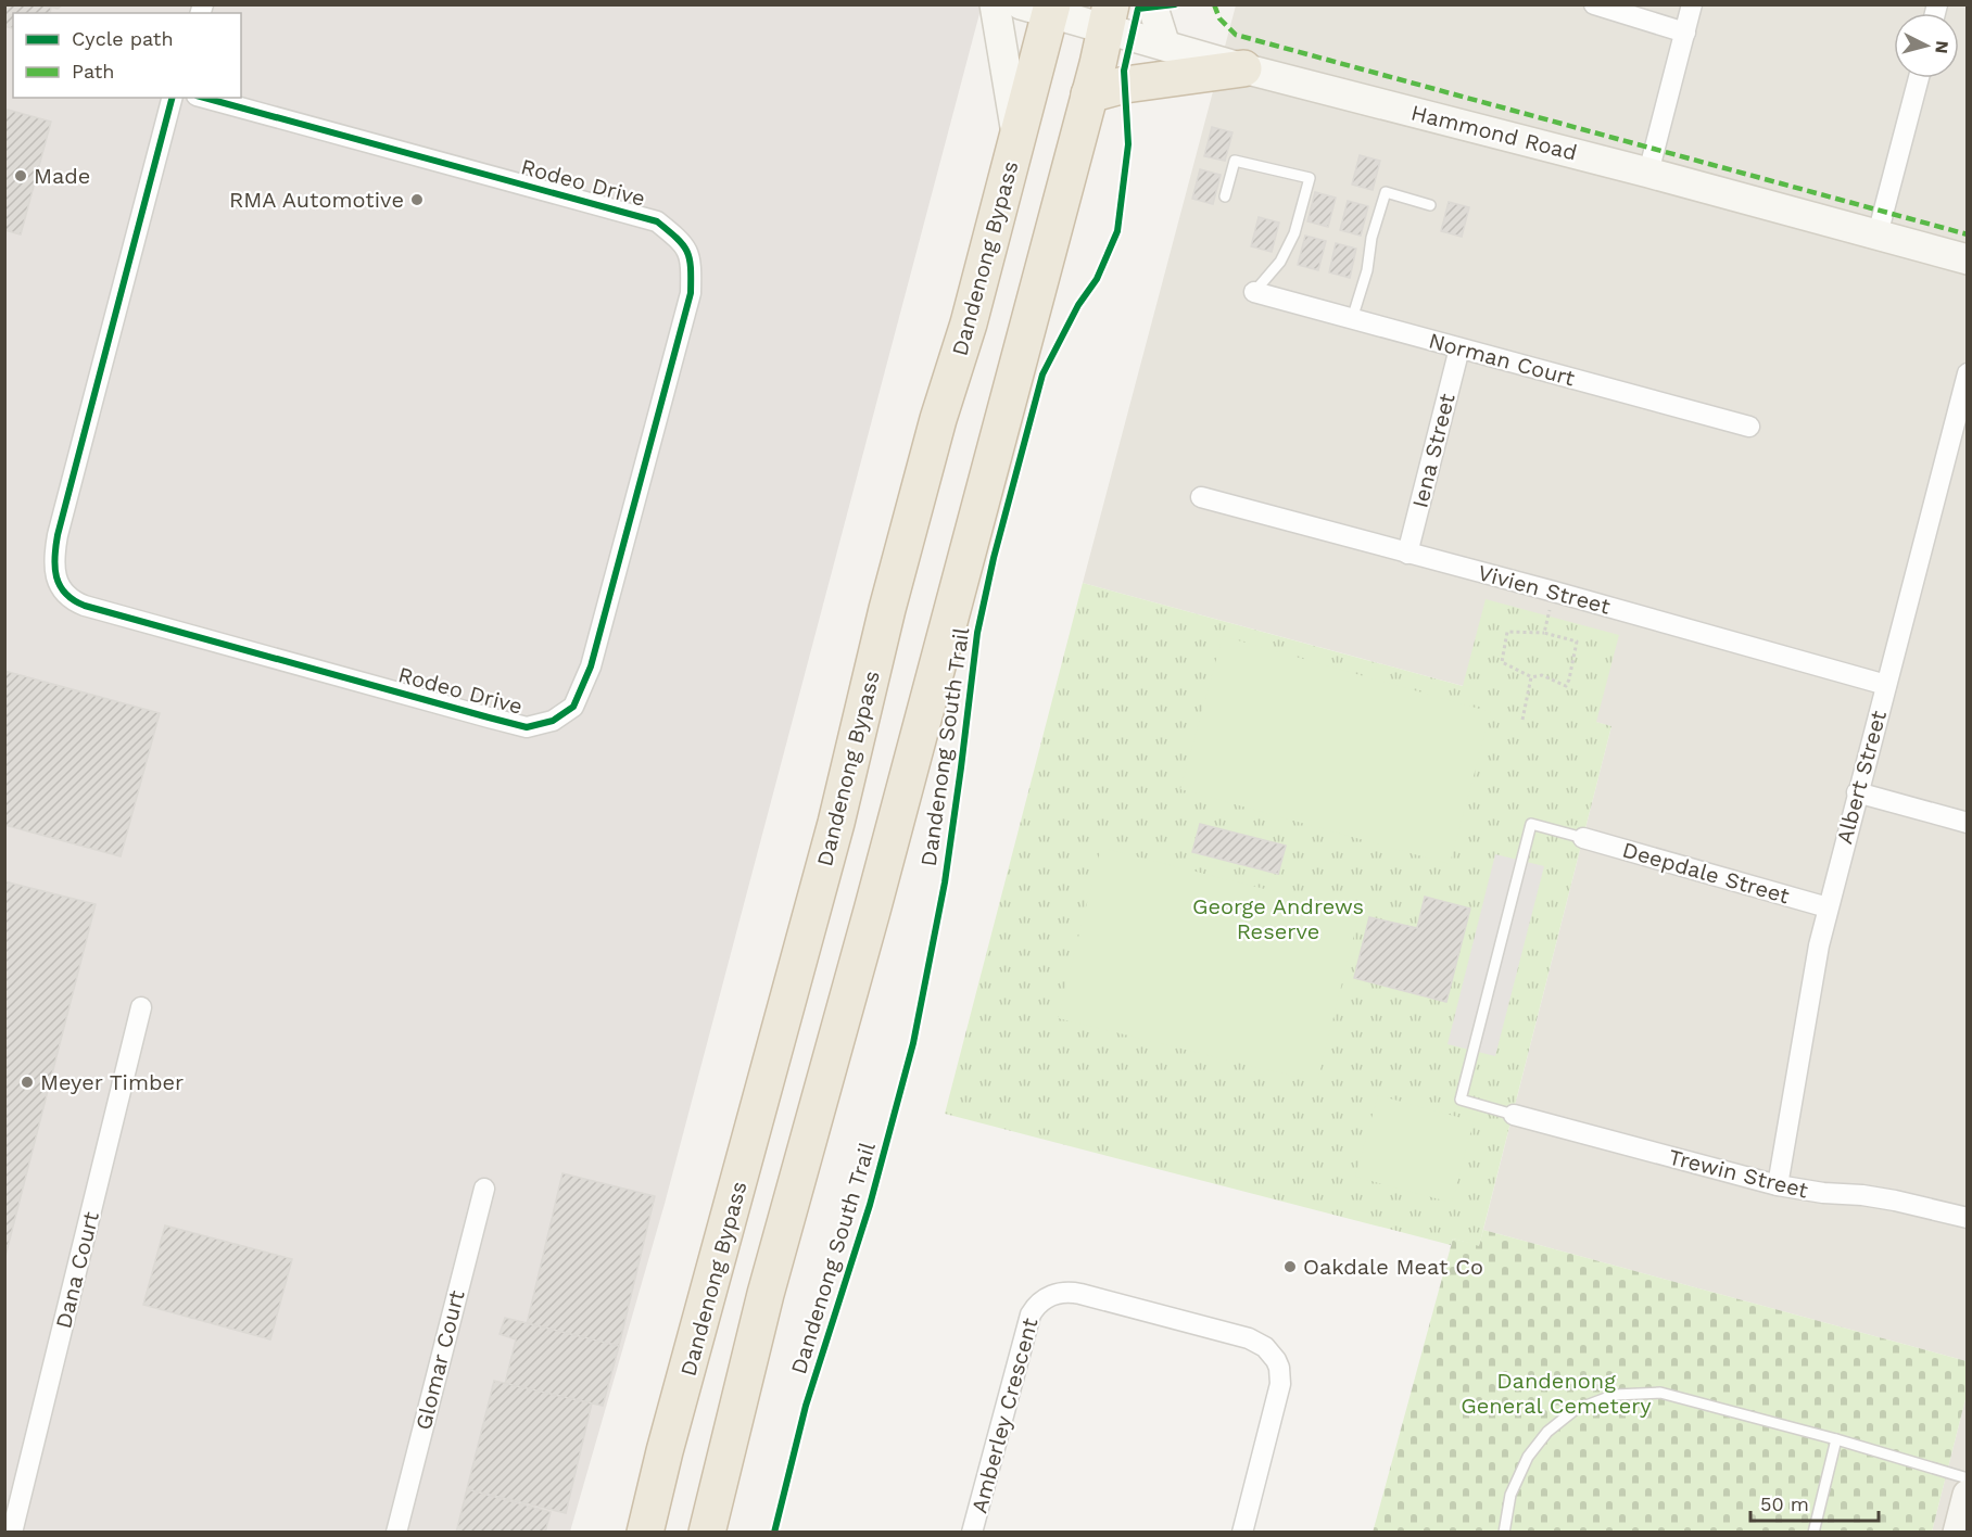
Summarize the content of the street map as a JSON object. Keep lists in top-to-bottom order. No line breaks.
{"streets":{"highway":["Dandenong Bypass"],"main road":["Hammond Road"],"street":["Rodeo Drive","Norman Court","Iena Street","Vivien Street","Albert Street","Deepdale Street","Trewin Street","Dana Court","Glomar Court","Amberley Crescent"],"cycle path":["Dandenong South Trail"]},"crossings":[["Hammond Road","Dandenong Bypass"],["Norman Court","Iena Street"],["Iena Street","Vivien Street"],["Vivien Street","Albert Street"],["Albert Street","Deepdale Street"],["Albert Street","Trewin Street"]],"parks":["George Andrews Reserve","Dandenong General Cemetery"],"places":["Made","RMA Automotive","Meyer Timber","Oakdale Meat Co"],"legend":["Cycle path","Path"],"scale_bar":"50 m","north":"right"}
